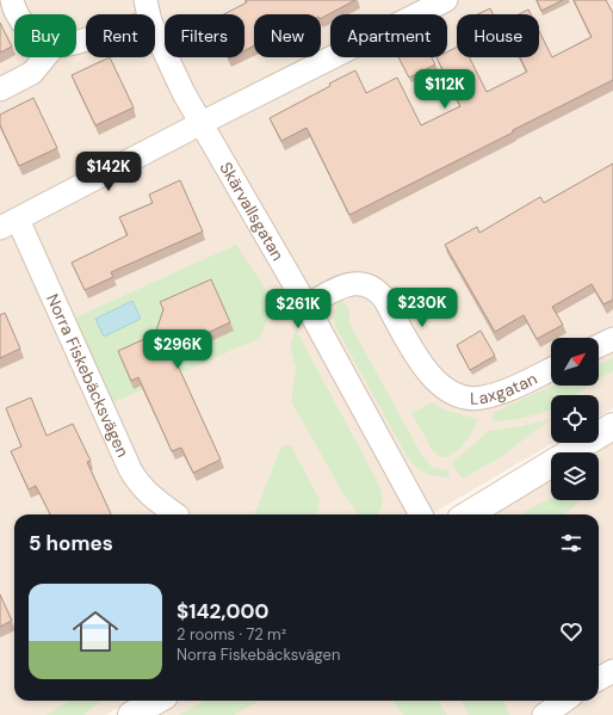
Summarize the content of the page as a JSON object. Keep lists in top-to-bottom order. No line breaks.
{"streets":{"street":["Skärvallsgatan","Norra Fiskebäcksvägen","Laxgatan"]},"crossings":[["Skärvallsgatan","Norra Fiskebäcksvägen"],["Skärvallsgatan","Laxgatan"]],"north":"top right","page":{"chip":["Buy","Rent","Filters","New","Apartment","House"],"price":["$112K","$142K","$230K","$261K","$296K"],"heading":"5 homes","list":[{"name":"$142,000","note":"2 rooms · 72 m² · Norra Fiskebäcksvägen"}]}}
